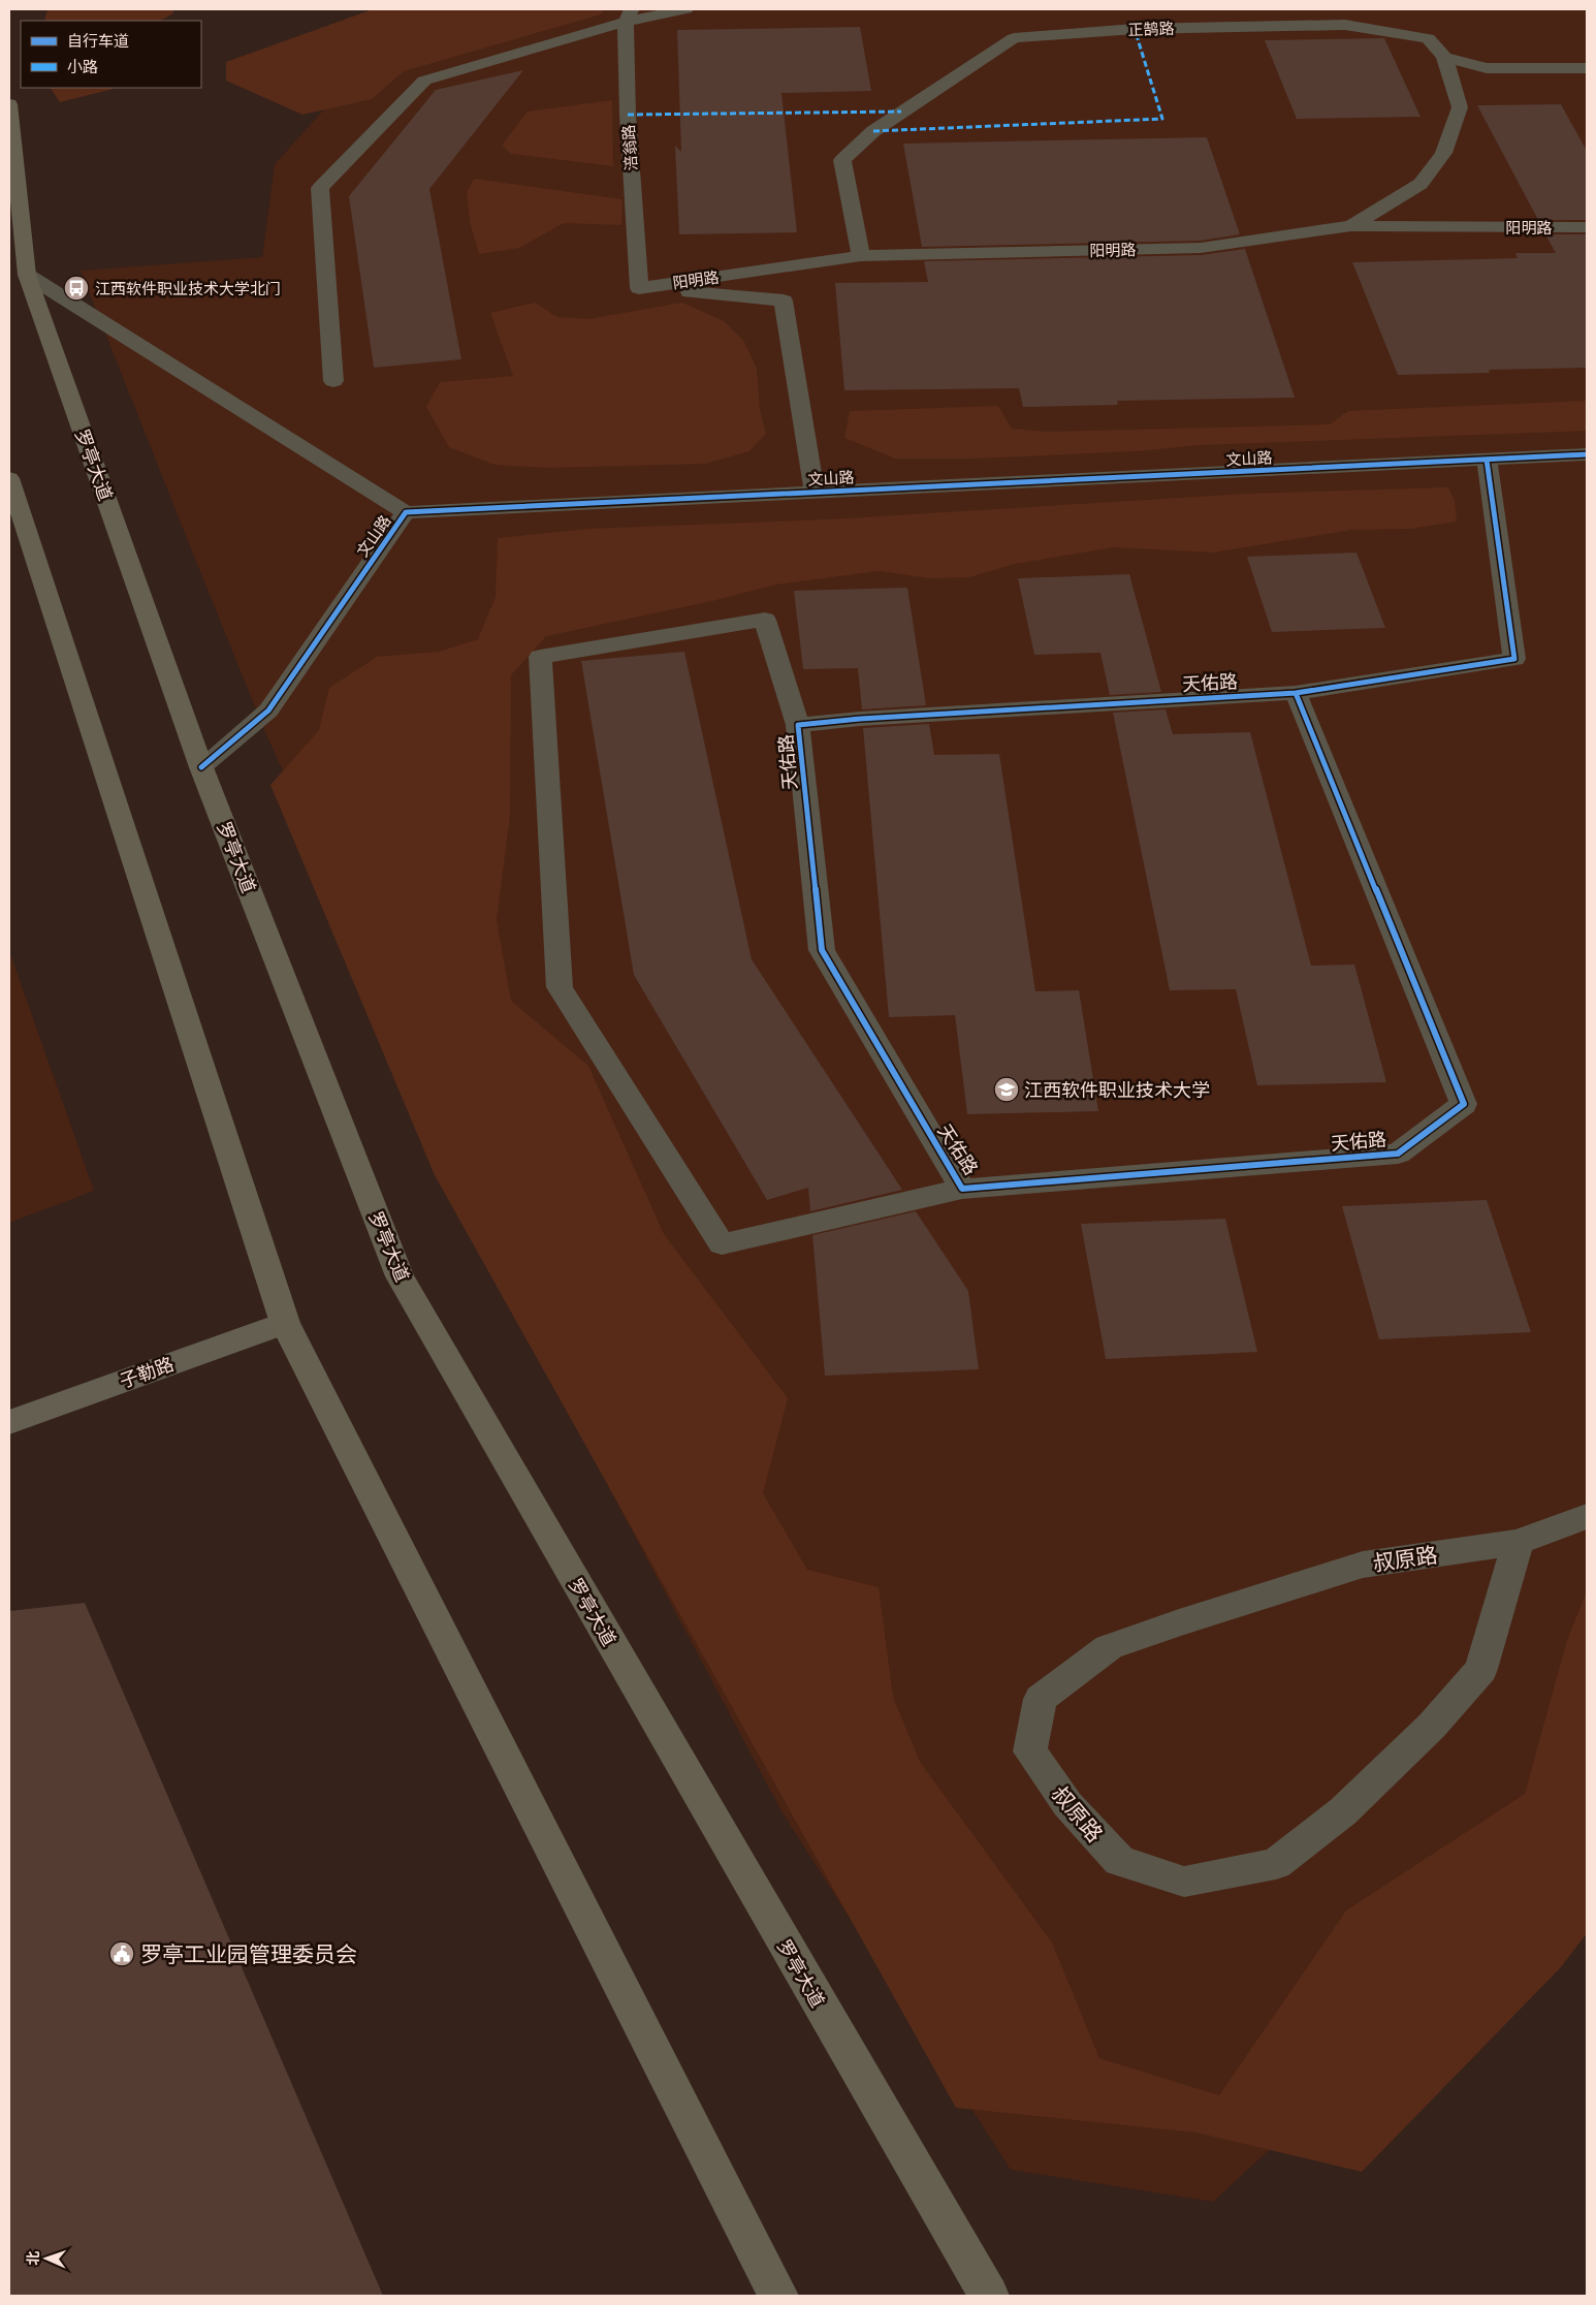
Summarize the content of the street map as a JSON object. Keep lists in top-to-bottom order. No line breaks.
{"streets":{"highway":["罗亭大道"],"main road":["子勒路"],"street":["正鹄路","涪翁路","阳明路","文山路","天佑路","叔原路"]},"crossings":[["正鹄路","阳明路"],["涪翁路","阳明路"],["文山路","罗亭大道"],["文山路","天佑路"]],"places":{"bus stop":["江西软件职业技术大学北门"],"school or university":["江西软件职业技术大学"],"public building":["罗亭工业园管理委员会"]},"legend":["自行车道","小路"],"north":"left"}
